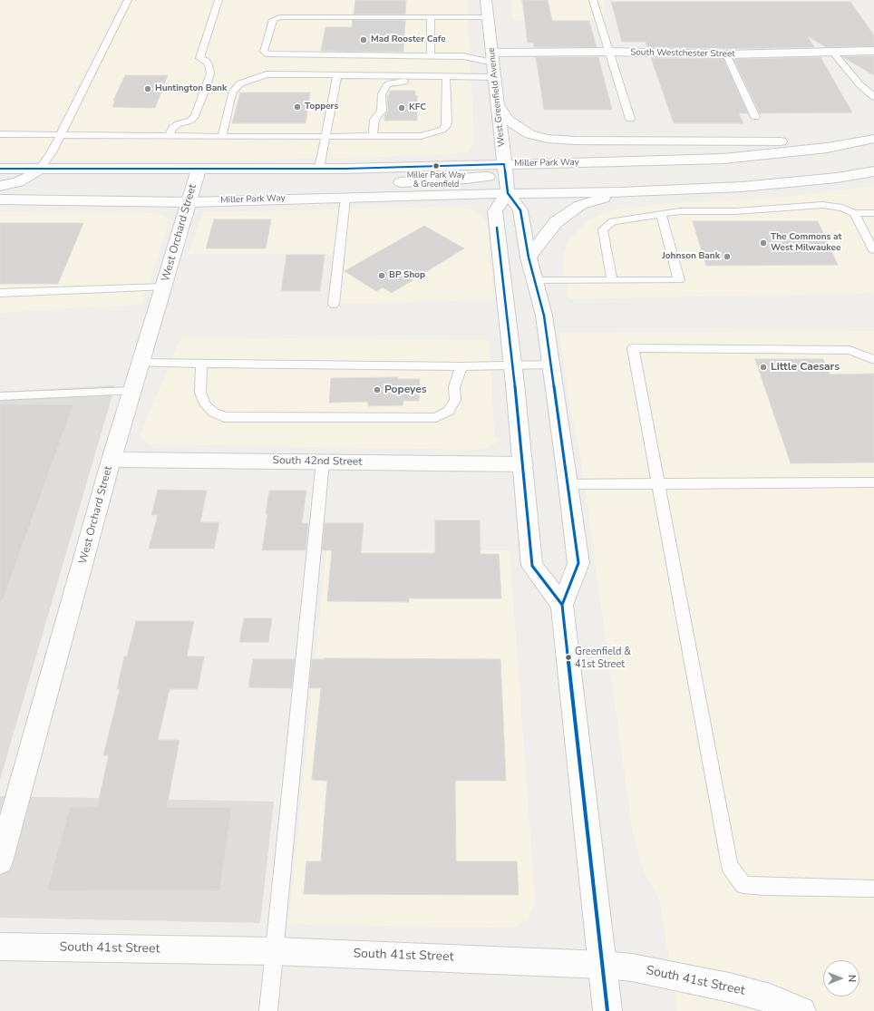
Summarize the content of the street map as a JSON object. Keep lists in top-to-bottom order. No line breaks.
{"streets":{"main road":["South Westchester Street","West Greenfield Avenue","Miller Park Way","West Orchard Street","South 42nd Street","South 41st Street"]},"crossings":[["South Westchester Street","West Greenfield Avenue"],["West Greenfield Avenue","Miller Park Way"],["West Greenfield Avenue","South 41st Street"],["Miller Park Way","West Orchard Street"],["West Orchard Street","South 42nd Street"]],"places":["Mad Rooster Cafe","Huntington Bank","Toppers","KFC","Miller Park Way & Greenfield","The Commons at West Milwaukee","Johnson Bank","BP Shop","Little Caesars","Popeyes","Greenfield & 41st Street"],"north":"right"}
